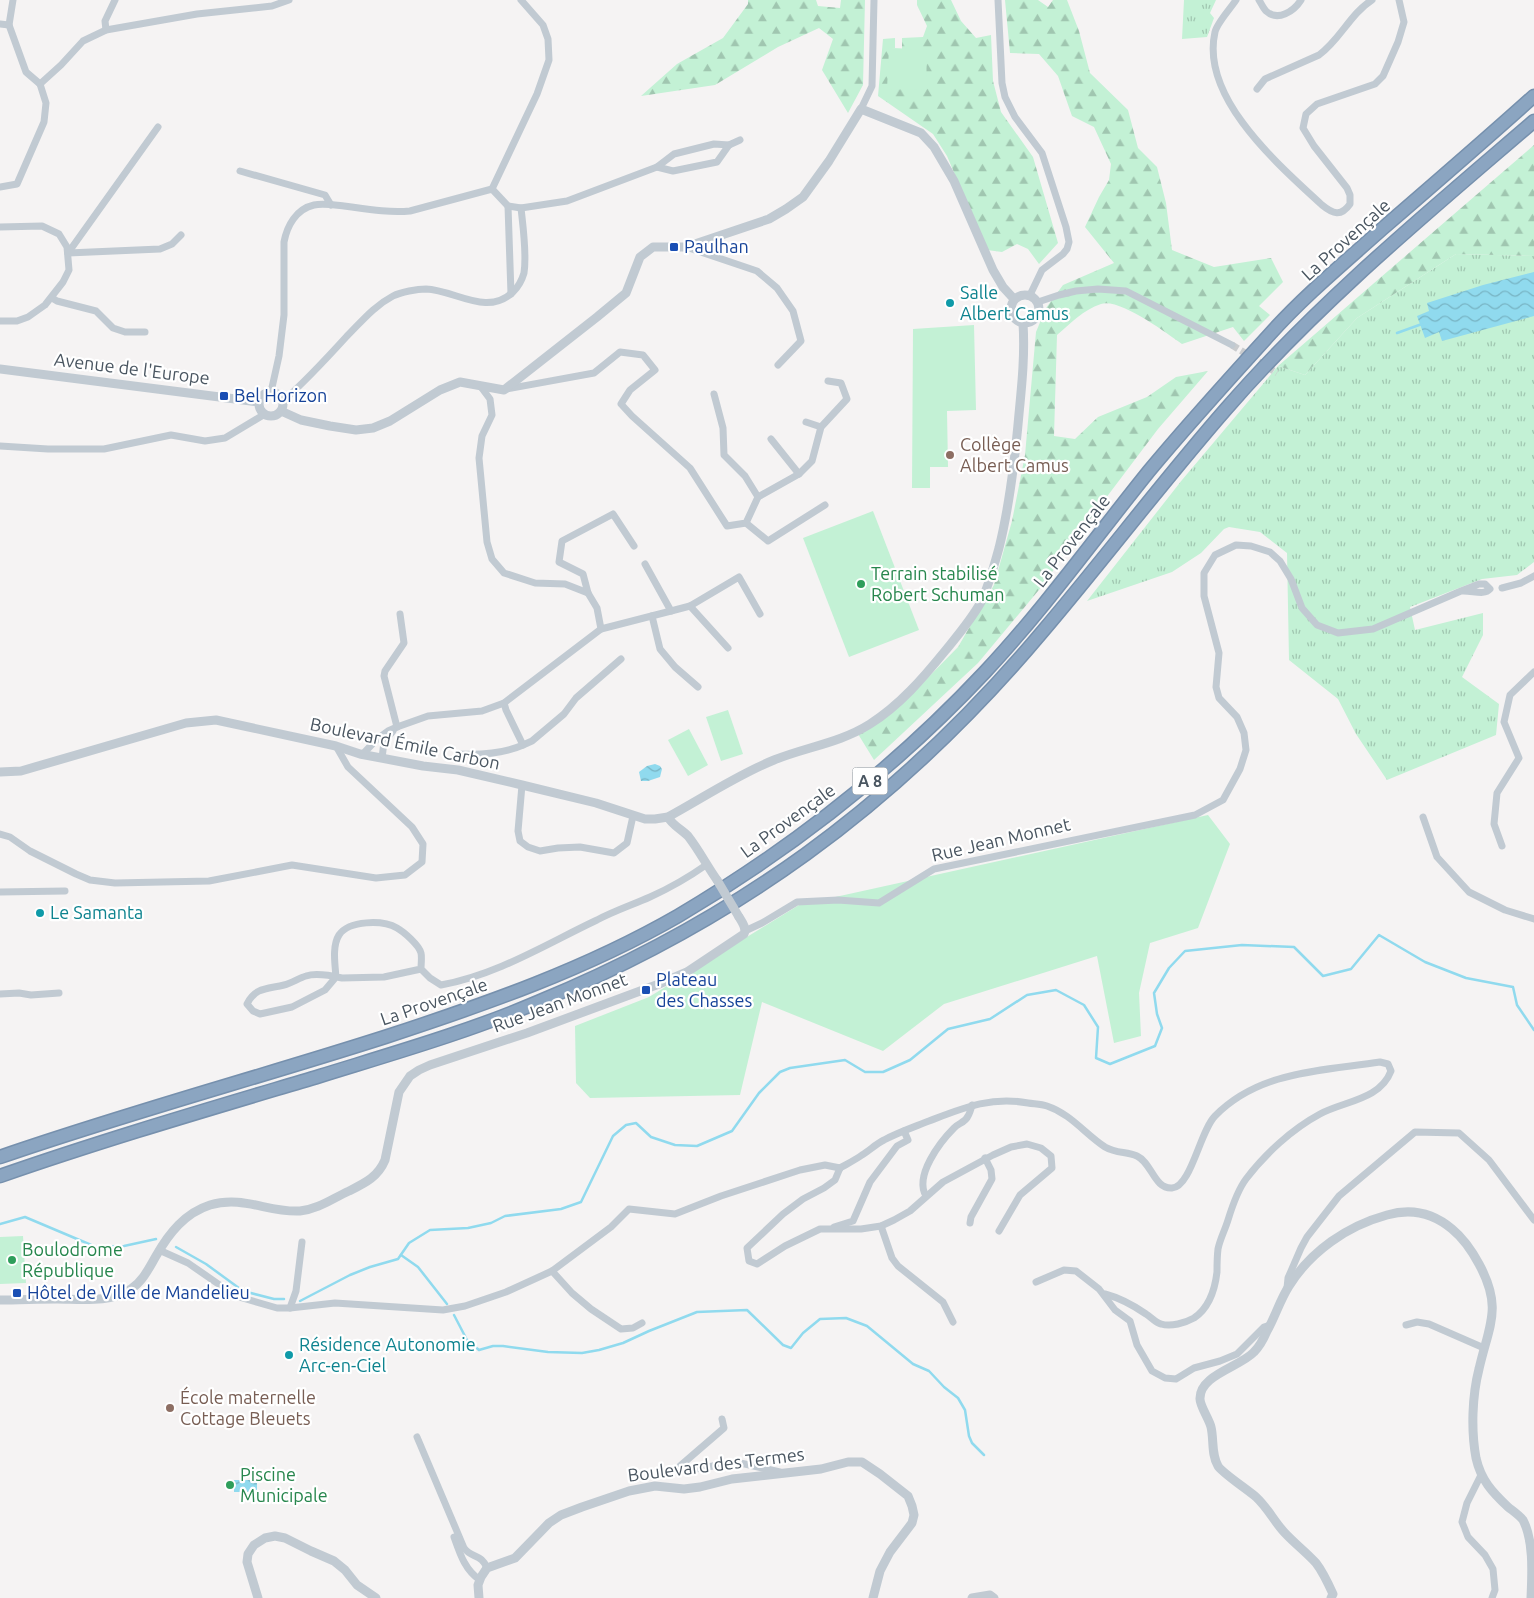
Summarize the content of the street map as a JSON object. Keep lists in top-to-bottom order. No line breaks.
{"streets":{"highway":["La Provençale","A 8"],"street":["Avenue de l'Europe","Boulevard Émile Carbon","Rue Jean Monnet","Boulevard des Termes"]},"places":{"transit":["Paulhan","Bel Horizon","Plateau des Chasses","Hôtel de Ville de Mandelieu"],"other":["Salle Albert Camus","Collège Albert Camus","Terrain stabilisé Robert Schuman","Le Samanta","Boulodrome République","Résidence Autonomie Arc-en-Ciel","École maternelle Cottage Bleuets","Piscine Municipale"]}}
